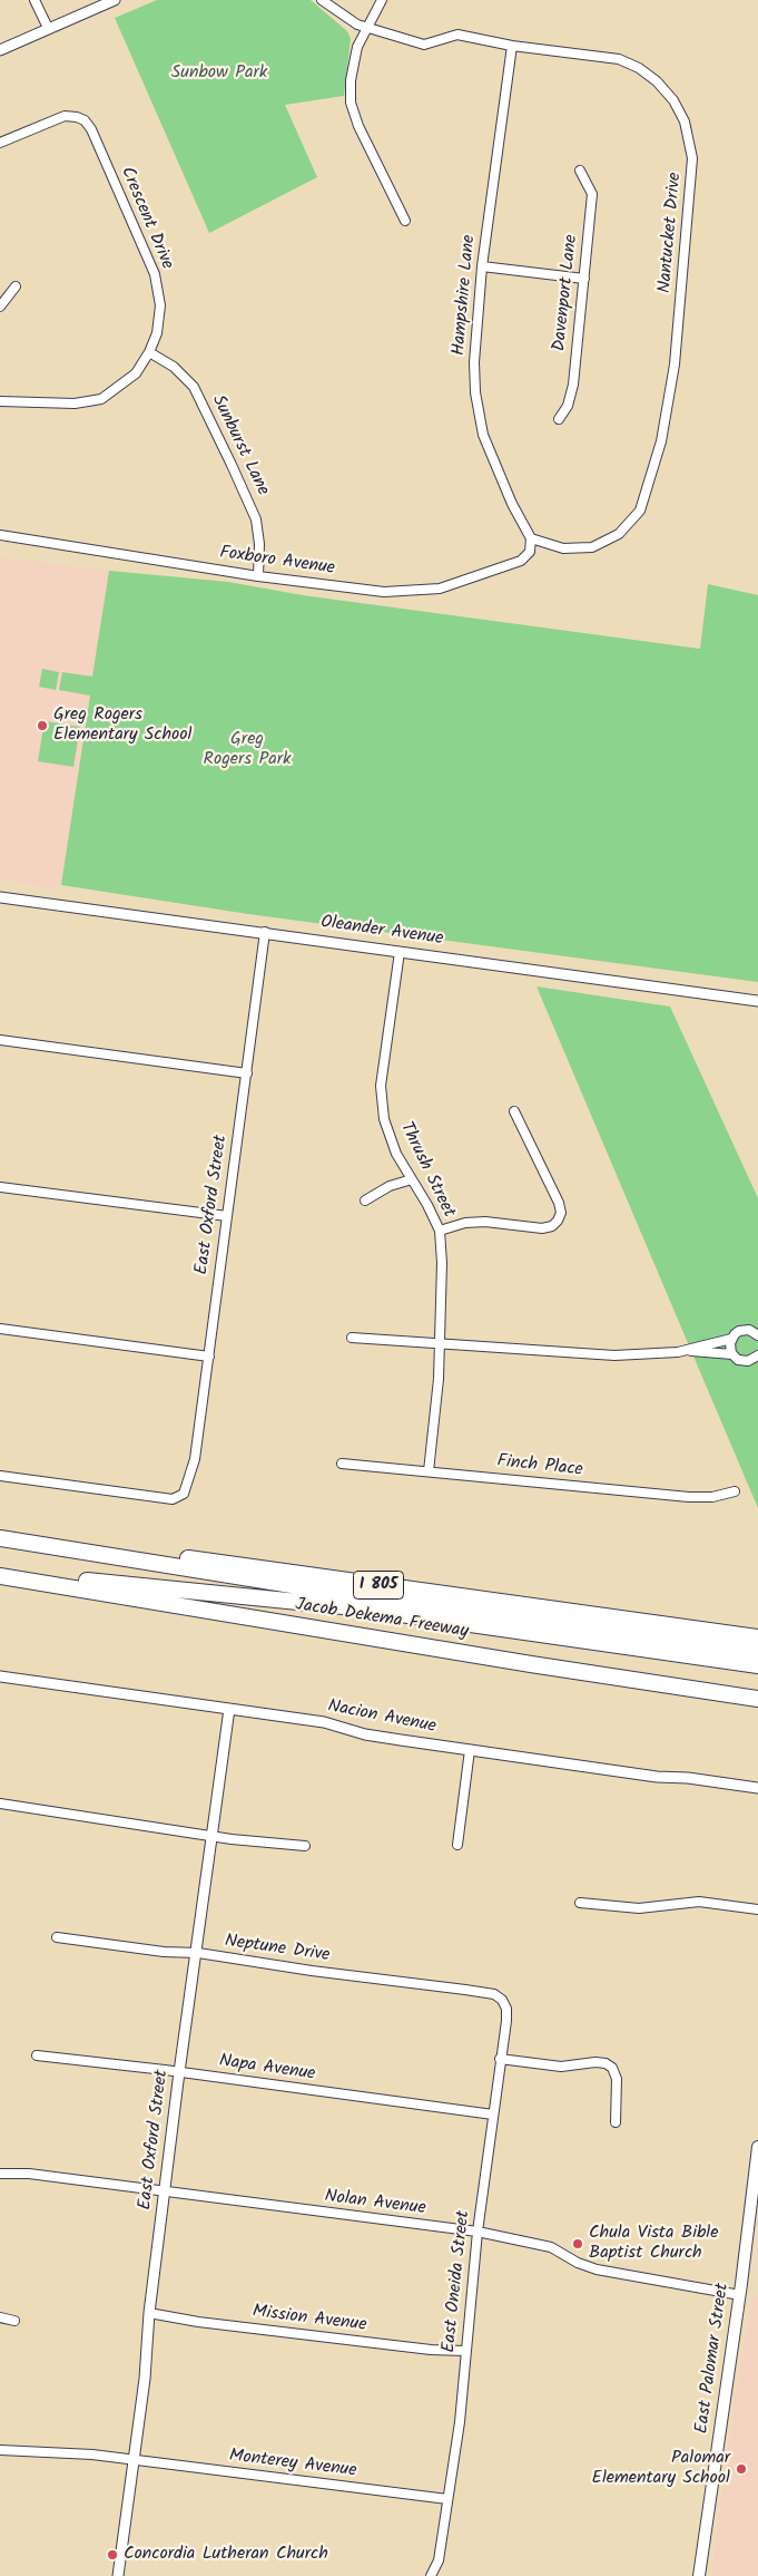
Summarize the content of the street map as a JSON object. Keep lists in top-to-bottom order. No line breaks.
{"streets":{"highway":["I 805","Jacob Dekema Freeway"],"main road":["East Palomar Street"],"street":["Crescent Drive","Nantucket Drive","Davenport Lane","Hampshire Lane","Sunburst Lane","Foxboro Avenue","Oleander Avenue","Thrush Street","East Oxford Street","Finch Place","Nacion Avenue","Neptune Drive","Napa Avenue","Nolan Avenue","East Oneida Street","Mission Avenue","Monterey Avenue"]},"crossings":[["Crescent Drive","Sunburst Lane"],["Nantucket Drive","Hampshire Lane"],["Nantucket Drive","Foxboro Avenue"],["Hampshire Lane","Foxboro Avenue"],["Sunburst Lane","Foxboro Avenue"],["Oleander Avenue","Thrush Street"],["Oleander Avenue","East Oxford Street"],["Thrush Street","Finch Place"],["East Oxford Street","Nacion Avenue"],["East Oxford Street","Neptune Drive"],["East Oxford Street","Napa Avenue"],["East Oxford Street","Nolan Avenue"],["East Oxford Street","Mission Avenue"],["East Oxford Street","Monterey Avenue"],["Neptune Drive","East Oneida Street"],["Napa Avenue","East Oneida Street"],["Nolan Avenue","East Oneida Street"],["Nolan Avenue","East Palomar Street"],["East Oneida Street","Mission Avenue"],["East Oneida Street","Monterey Avenue"]],"parks":["Sunbow Park","Greg Rogers Park"],"places":["Greg Rogers Elementary School","Chula Vista Bible Baptist Church","Palomar Elementary School","Concordia Lutheran Church"]}
